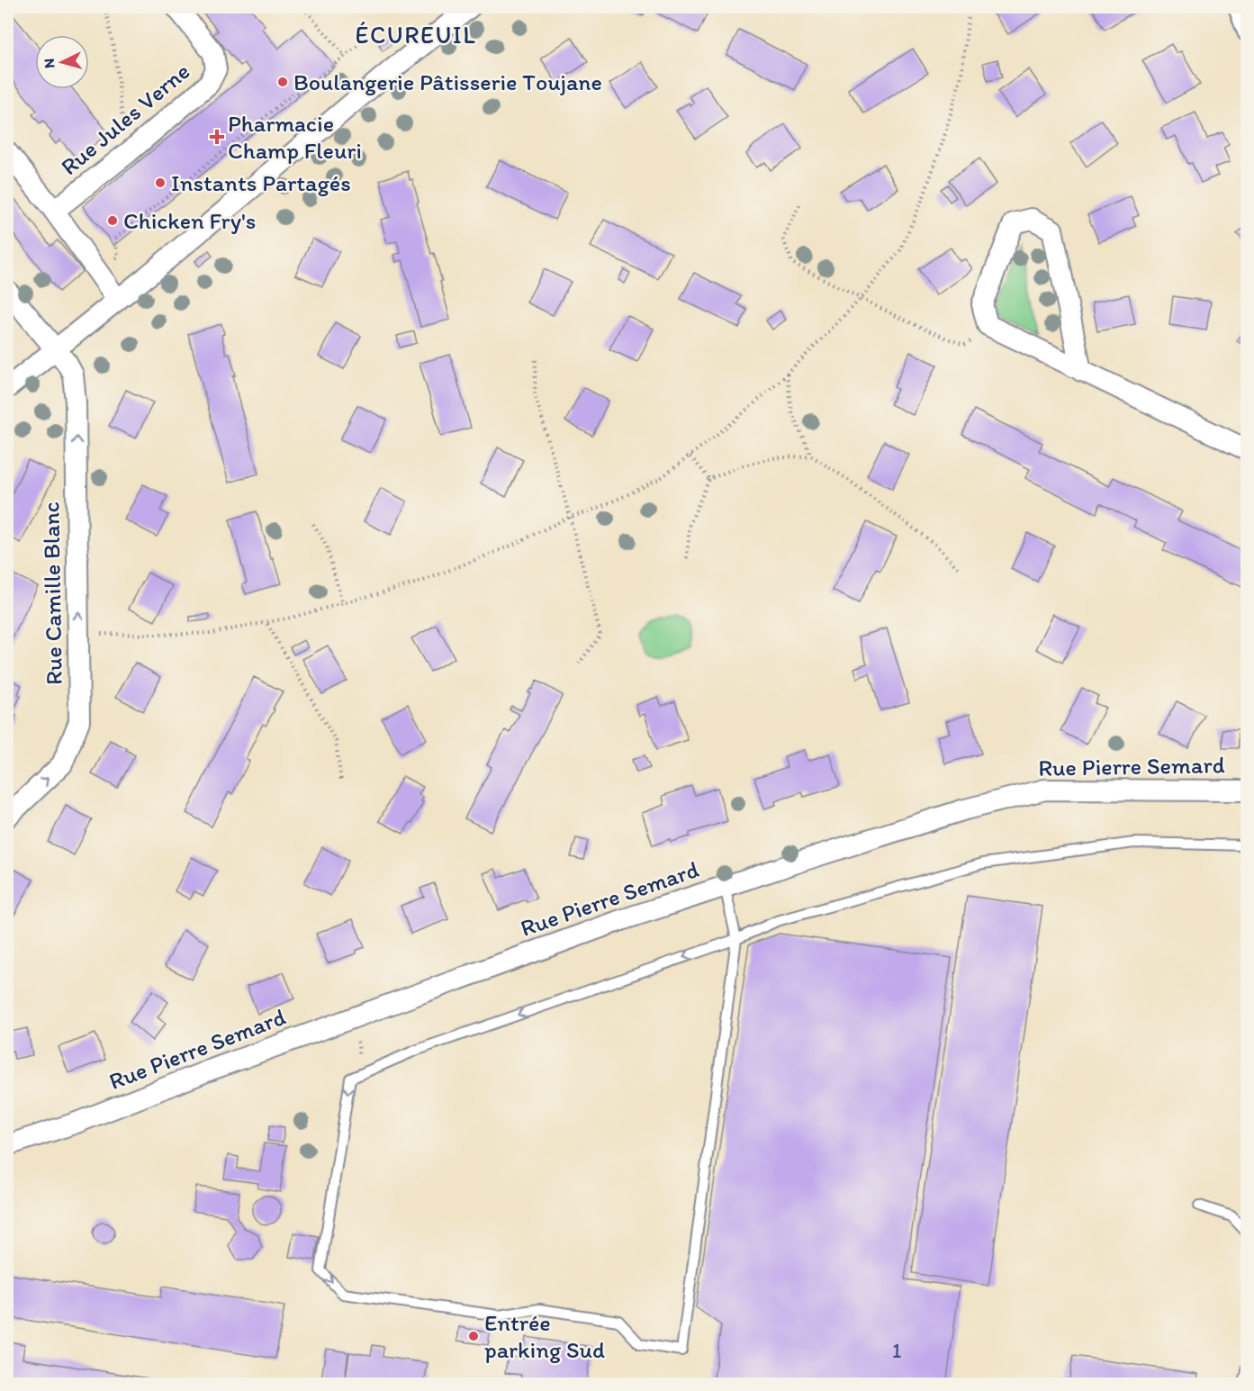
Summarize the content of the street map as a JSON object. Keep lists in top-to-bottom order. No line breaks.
{"streets":{"street":["Rue Jules Verne","Rue Camille Blanc","Rue Pierre Semard"]},"one_way":["Rue Camille Blanc"],"districts":["ÉCUREUIL"],"places":{"other":["Boulangerie Pâtisserie Toujane","Instants Partagés","Chicken Fry's","Entrée parking Sud"],"health":["Pharmacie Champ Fleuri"]},"house_numbers":["1"],"north":"left"}
